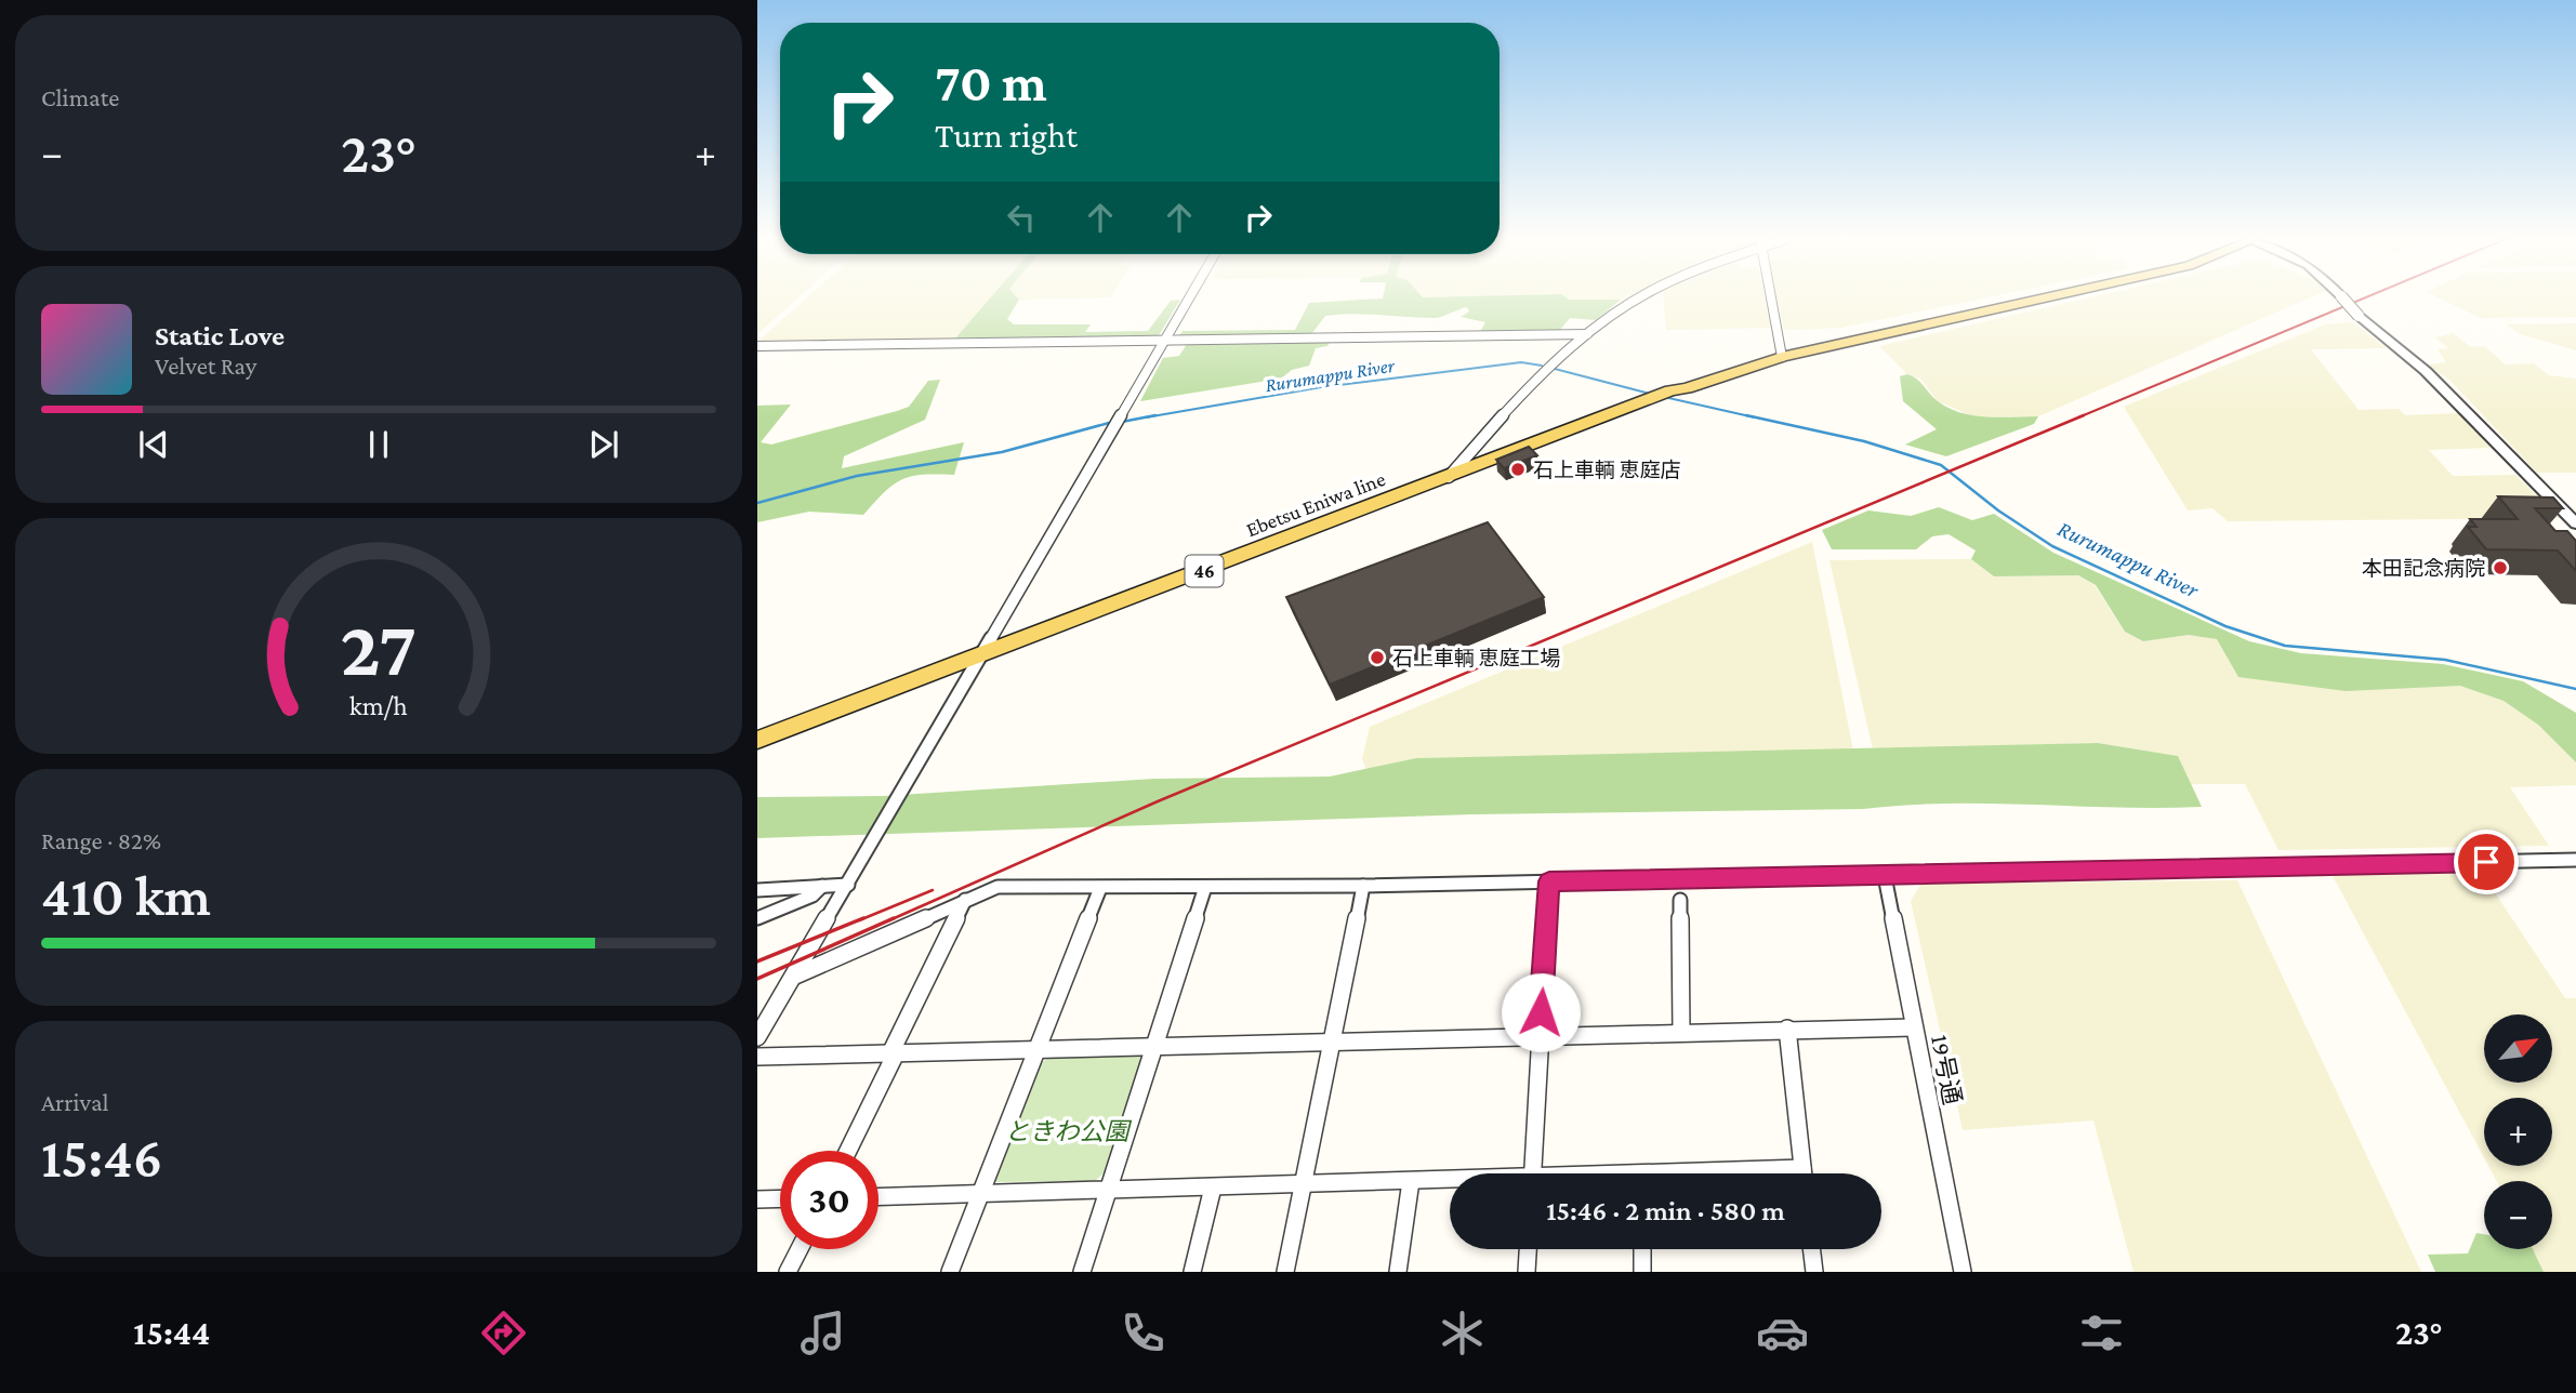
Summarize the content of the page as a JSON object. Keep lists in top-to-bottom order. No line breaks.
{"streets":{"main road":["Ebetsu Eniwa line","46"],"street":["19号通"]},"water":["Rurumappu River"],"parks":["ときわ公園"],"places":["石上車輌 恵庭店","本田記念病院","石上車輌 恵庭工場"],"north":"top right","page":{"tile":["Climate",["Range · 82%","410 km"],["Arrival","15:46"]],"turn":["70 m","Turn right"],"heat":["−","23°","+"],"song":["Static Love","Velvet Ray"],"map_buttons":["+","−"],"limit":"30","trip":"15:46 · 2 min · 580 m","tabs":["15:44","23°"],"gauge":["27","km/h"]}}
